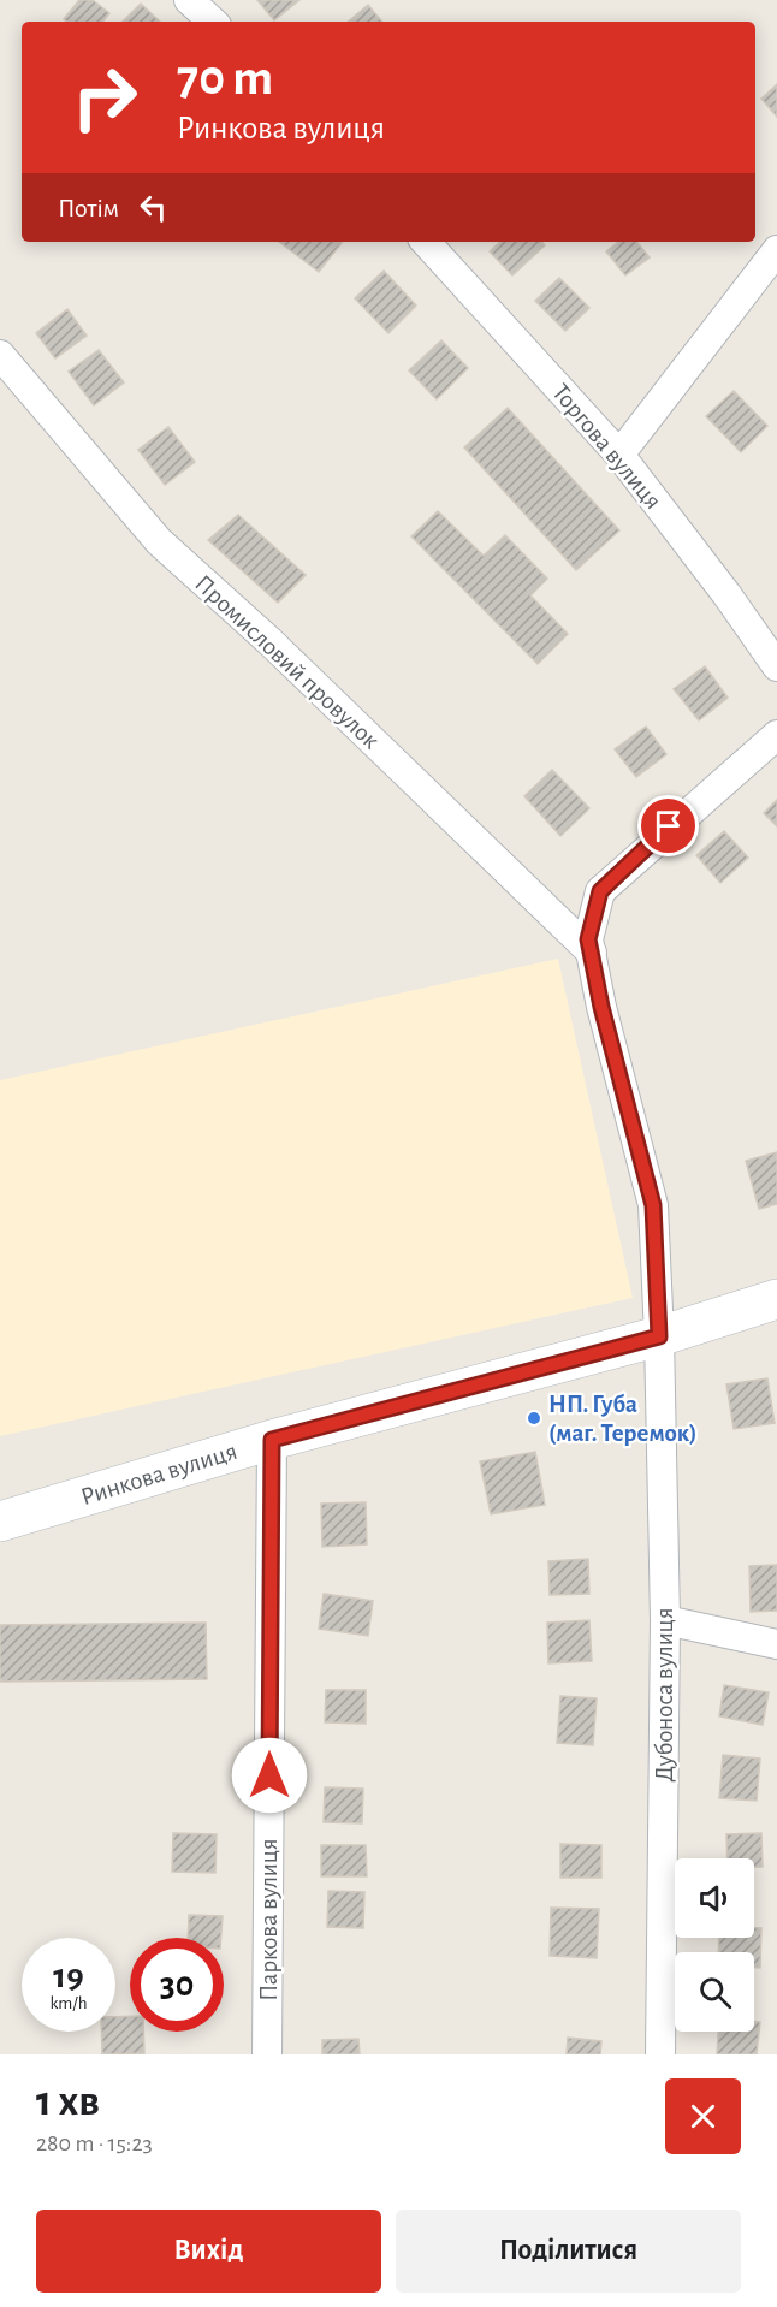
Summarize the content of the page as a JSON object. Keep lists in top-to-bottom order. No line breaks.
{"streets":{"main road":["Ринкова вулиця"],"street":["Торгова вулиця","Промисловий провулок","Дубоноса вулиця","Паркова вулиця"]},"crossings":[["Промисловий провулок","Дубоноса вулиця"],["Ринкова вулиця","Дубоноса вулиця"],["Ринкова вулиця","Паркова вулиця"]],"places":["НП. Губа (маг. Теремок)"],"page":{"turn":["70 m","Ринкова вулиця"],"then":"Потім","speed":"19 km/h","limit":"30","heading":["1 хв","280 m · 15:23"],"buttons":["Вихід","Поділитися"]}}
